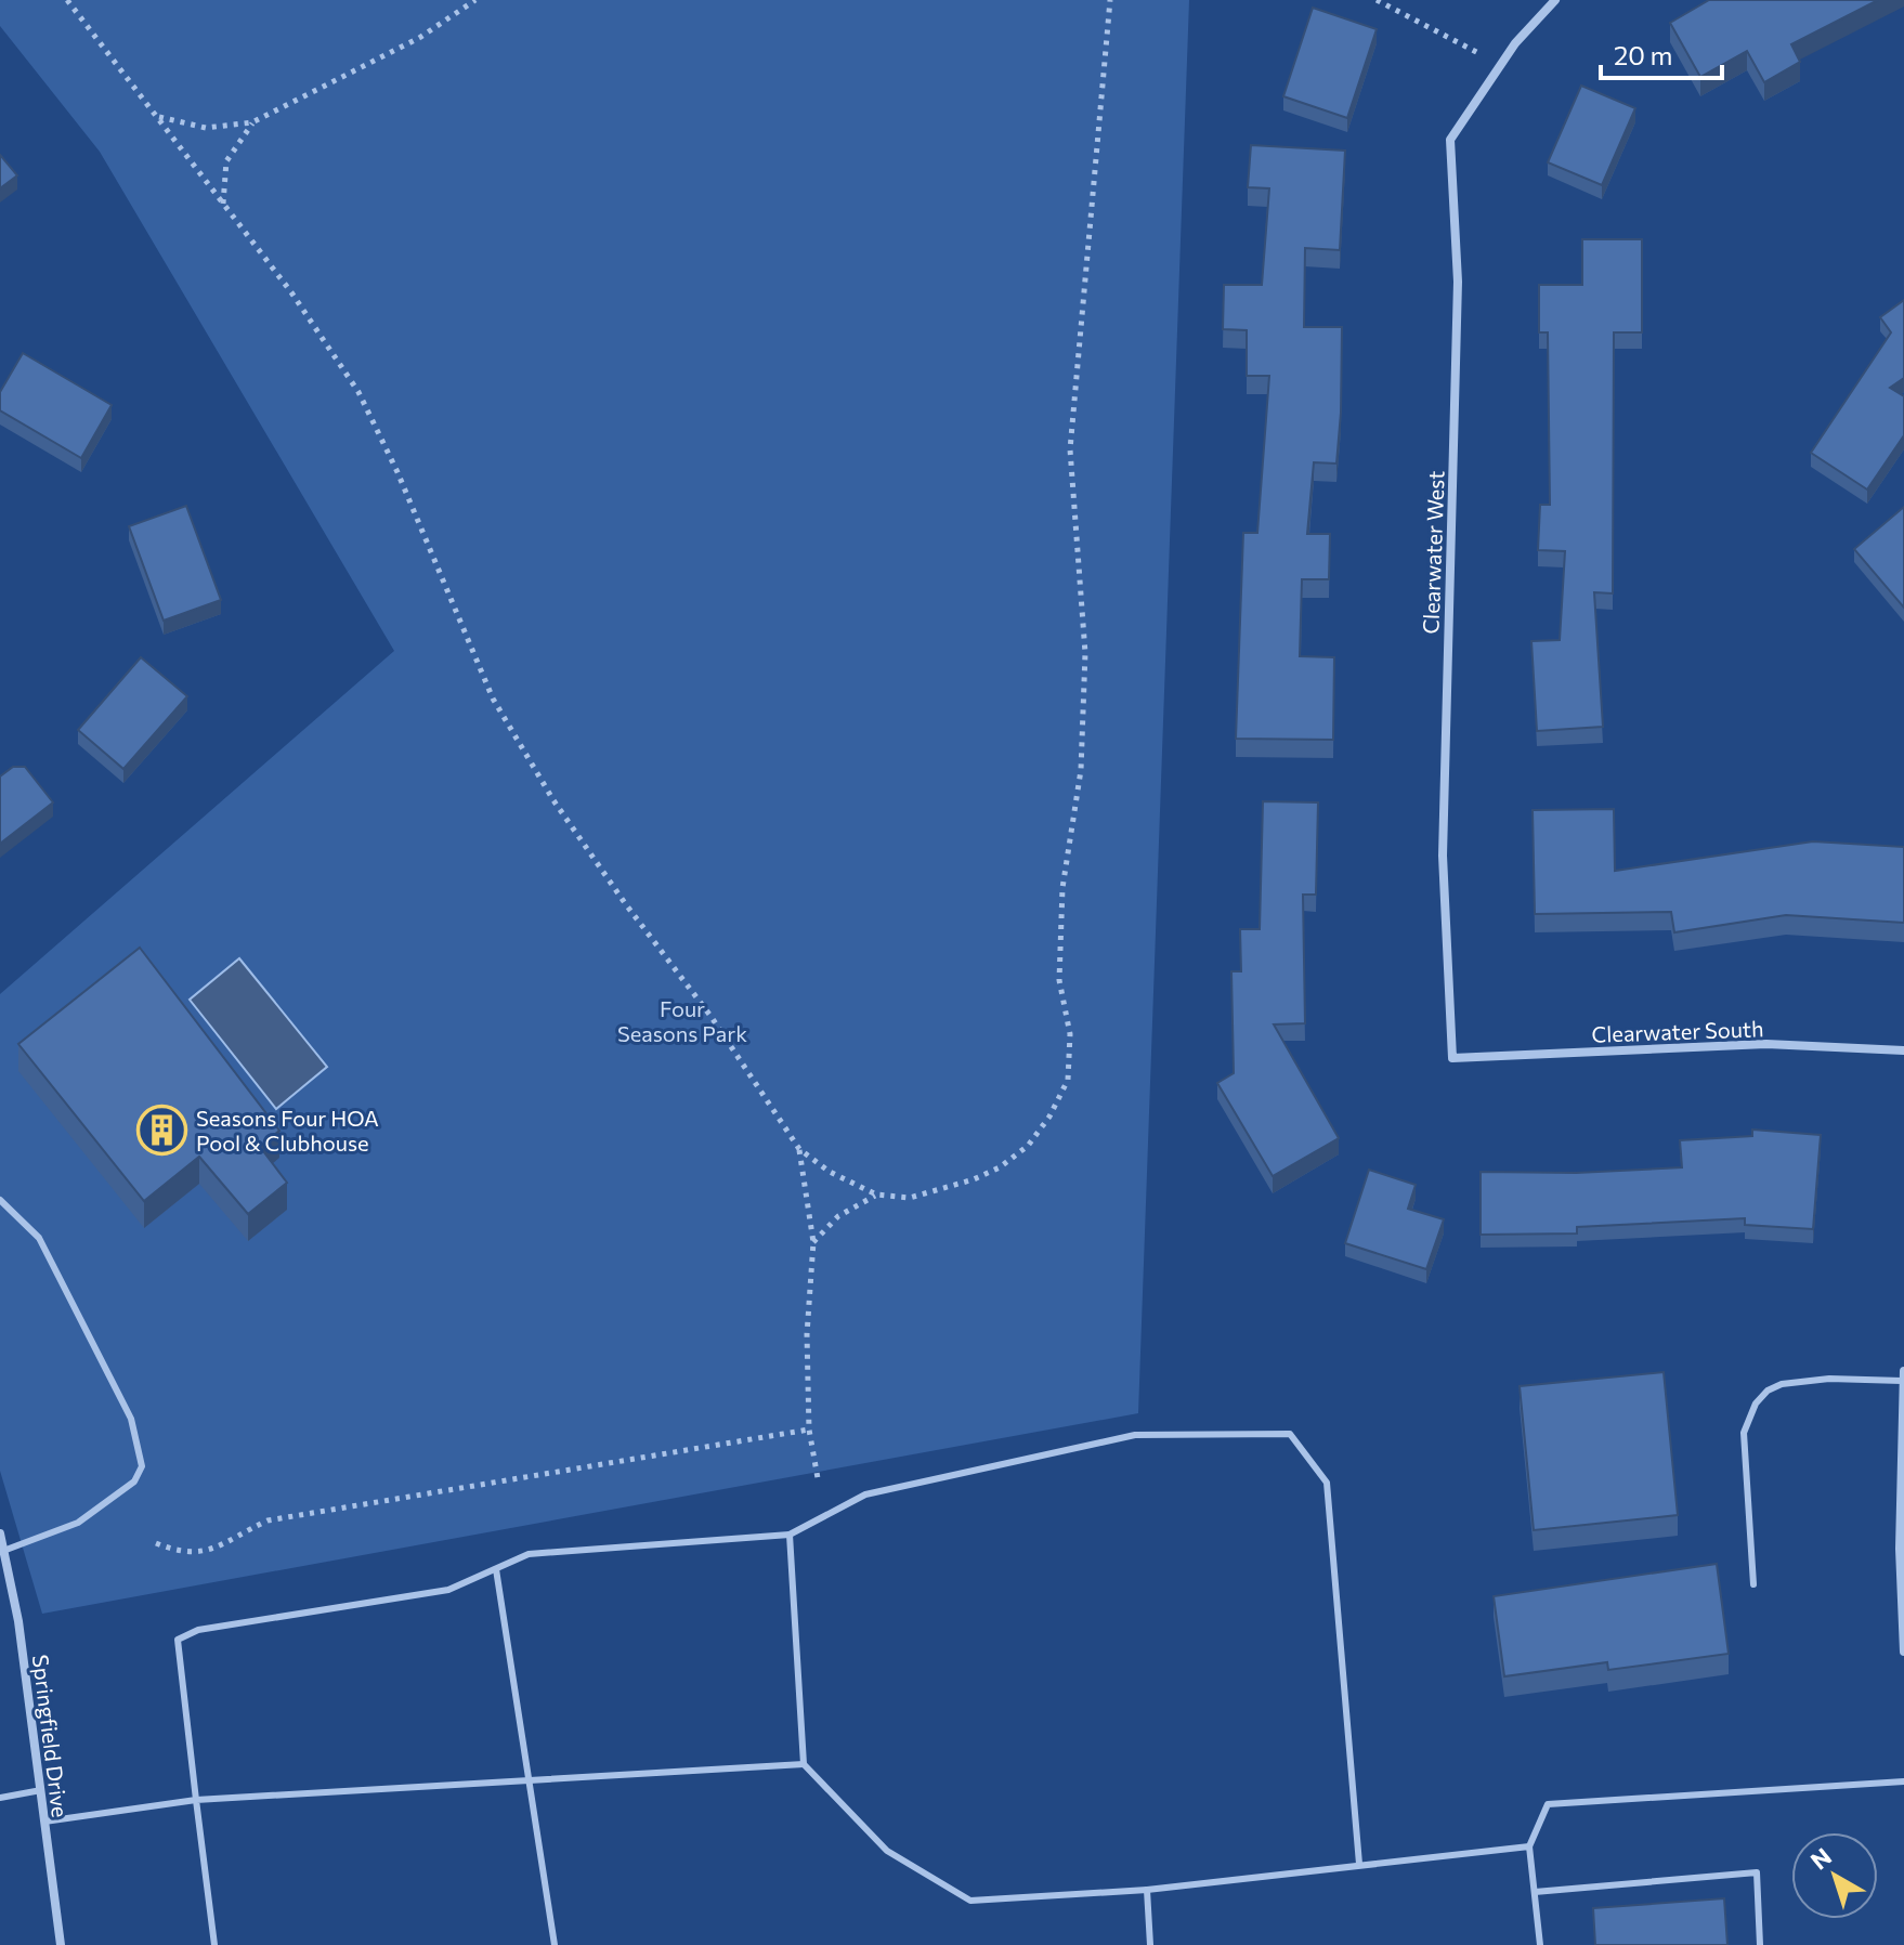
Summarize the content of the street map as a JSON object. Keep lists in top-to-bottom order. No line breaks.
{"streets":{"street":["Clearwater West","Clearwater South","Springfield Drive"]},"crossings":[["Clearwater West","Clearwater South"]],"parks":["Four Seasons Park"],"places":{"building":["Seasons Four HOA Pool & Clubhouse"]},"scale_bar":"20 m","north":"top left"}
